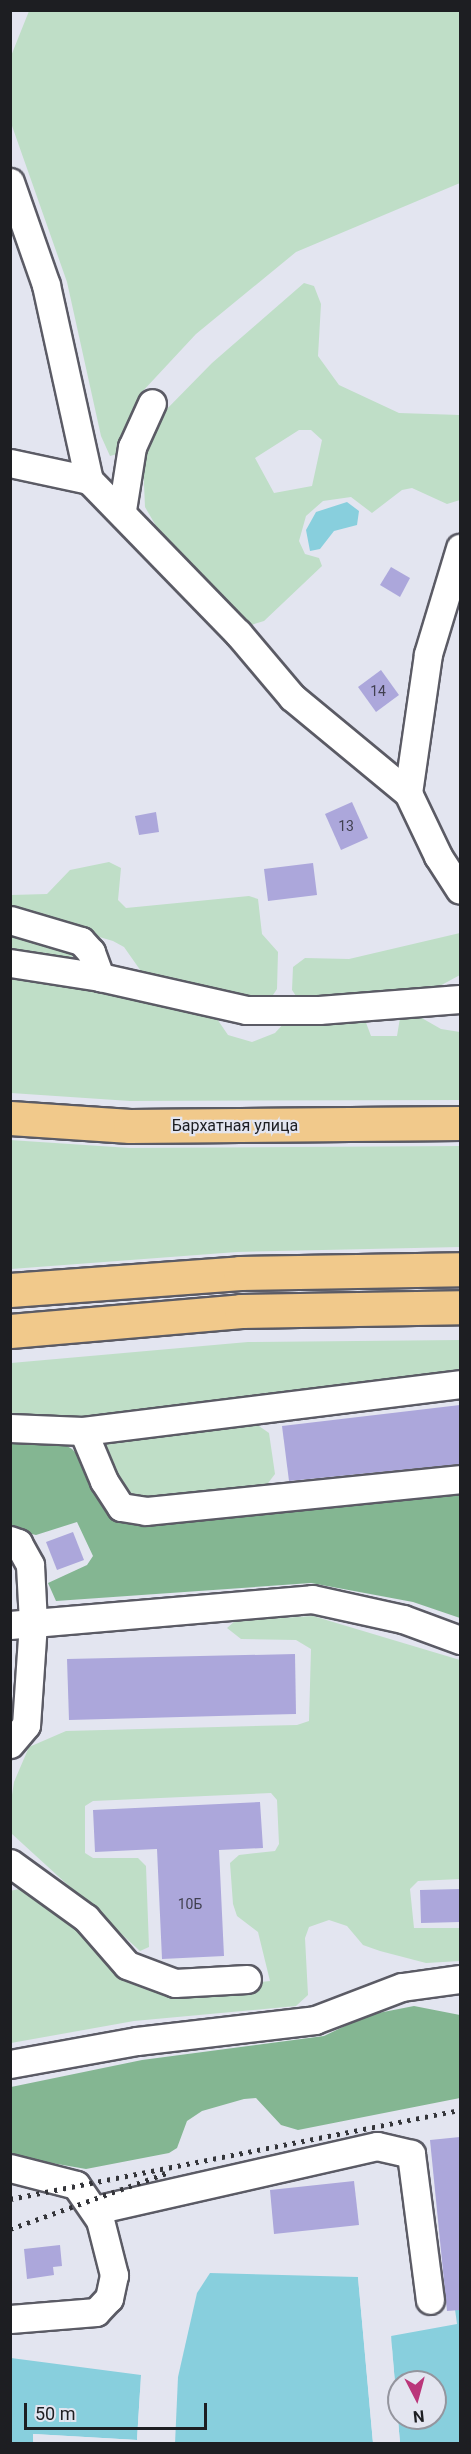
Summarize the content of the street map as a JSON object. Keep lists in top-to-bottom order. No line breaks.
{"streets":{"main road":["Бархатная улица"]},"house_numbers":["14","13","10Б"],"scale_bar":"50 m","north":"bottom"}
